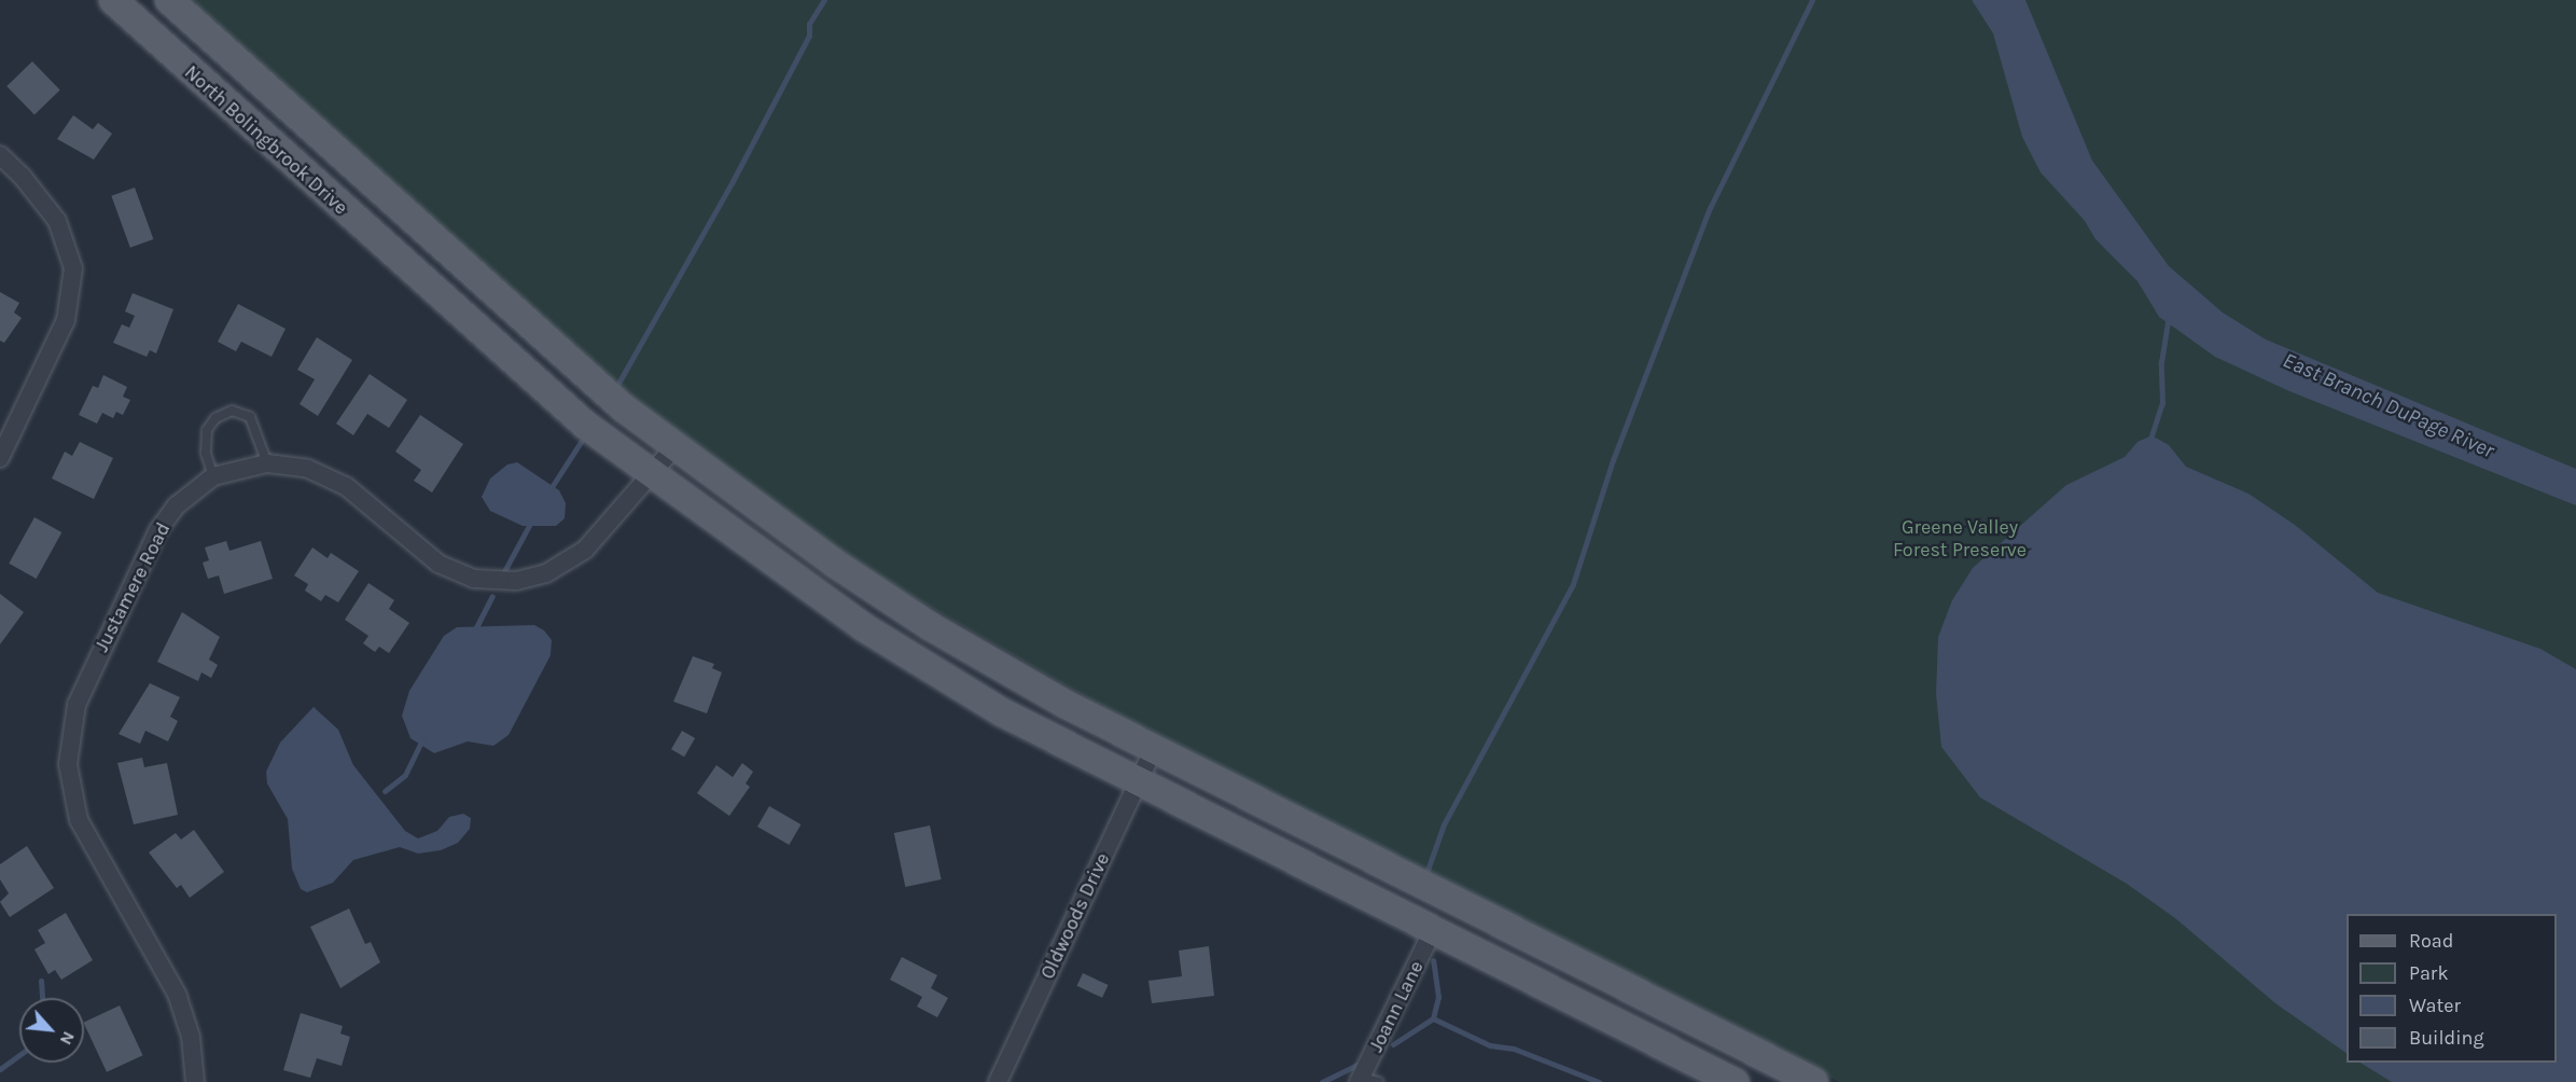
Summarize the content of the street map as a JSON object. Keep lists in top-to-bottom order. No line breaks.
{"streets":{"main road":["North Bolingbrook Drive"],"street":["Justamere Road","Oldwoods Drive","Joann Lane"]},"crossings":[["North Bolingbrook Drive","Justamere Road"],["North Bolingbrook Drive","Oldwoods Drive"],["North Bolingbrook Drive","Joann Lane"]],"water":["East Branch DuPage River"],"parks":["Greene Valley Forest Preserve"],"legend":["Road","Park","Water","Building"],"north":"bottom right"}
